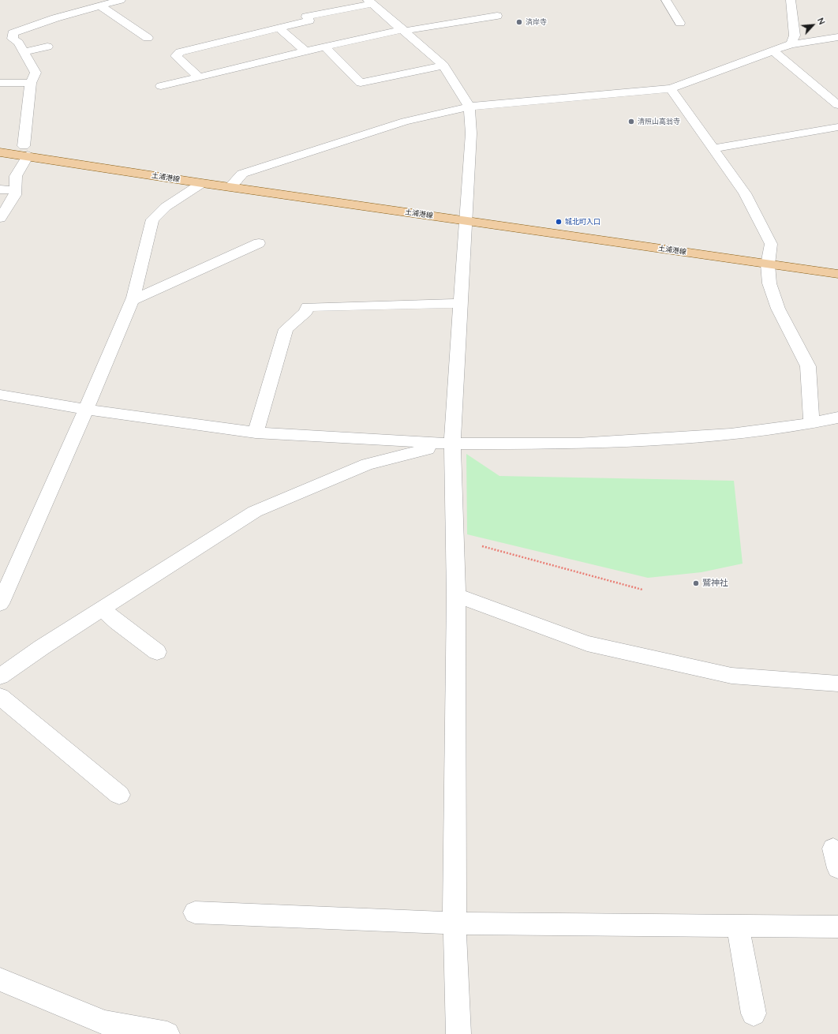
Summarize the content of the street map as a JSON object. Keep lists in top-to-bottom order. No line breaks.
{"streets":{"main road":["土浦港線"]},"places":["済岸寺","清照山高翁寺","城北町入口","鷲神社"],"north":"top right"}
